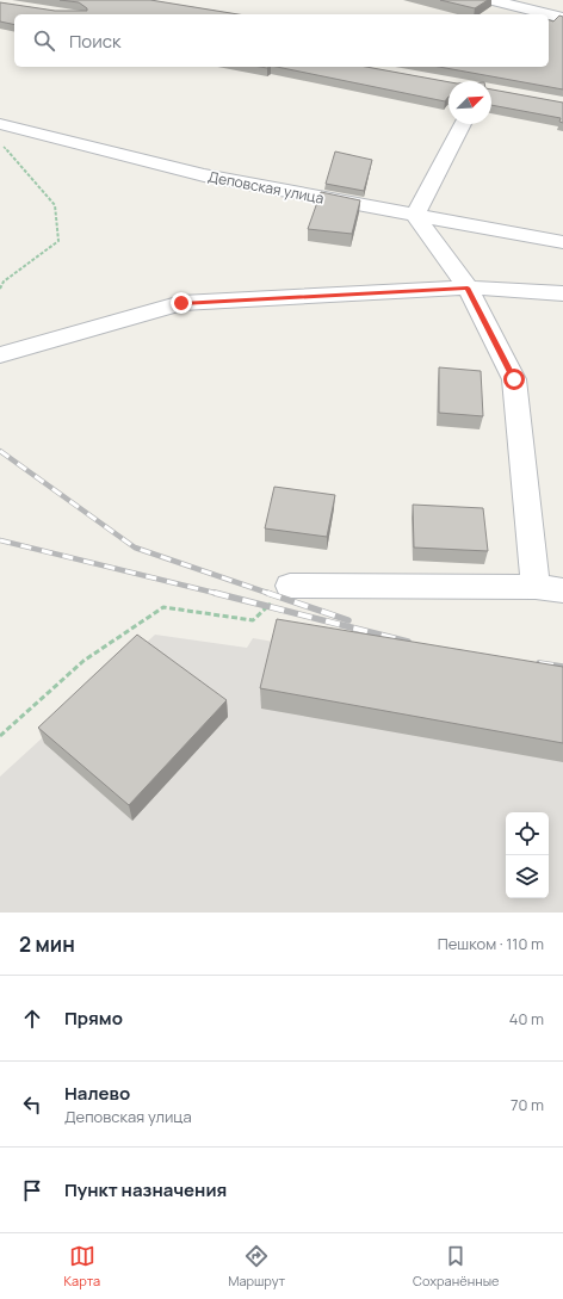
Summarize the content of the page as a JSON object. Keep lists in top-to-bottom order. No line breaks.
{"streets":{"street":["Деповская улица"]},"north":"top right","page":{"search":"Поиск","heading":["2 мин","Пешком · 110 m"],"list":[["Прямо","40 m"],["Налево","Деповская улица","70 m"],"Пункт назначения"],"nav":["Карта","Маршрут","Сохранённые"]}}
